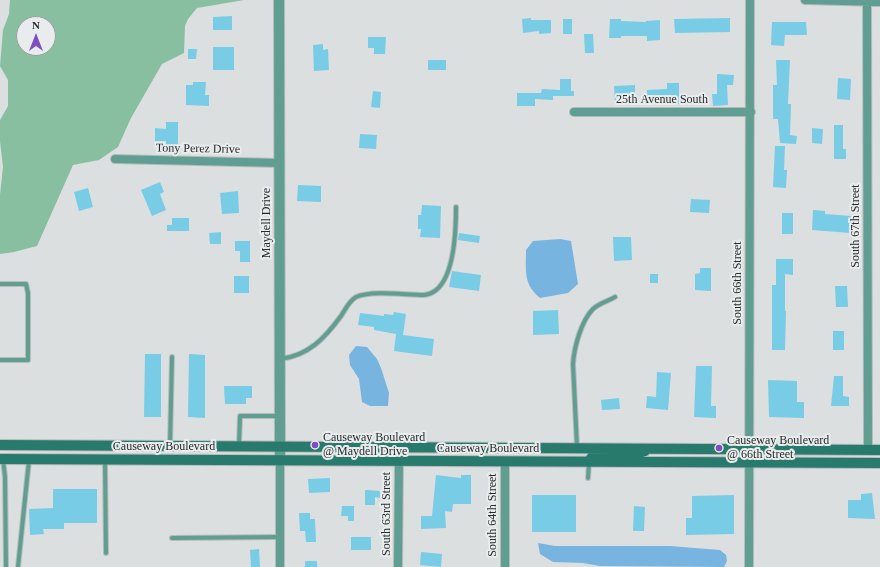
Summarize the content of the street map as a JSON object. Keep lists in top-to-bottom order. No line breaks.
{"streets":{"main road":["Causeway Boulevard"],"street":["25th Avenue South","Tony Perez Drive","Maydell Drive","South 67th Street","South 66th Street","South 63rd Street","South 64th Street"]},"crossings":[["25th Avenue South","South 66th Street"],["Tony Perez Drive","Maydell Drive"],["Maydell Drive","Causeway Boulevard"],["South 67th Street","Causeway Boulevard"],["South 66th Street","Causeway Boulevard"],["Causeway Boulevard","South 63rd Street"],["Causeway Boulevard","South 64th Street"]],"places":["Causeway Boulevard @ Maydell Drive","Causeway Boulevard @ 66th Street"],"north":"top"}
